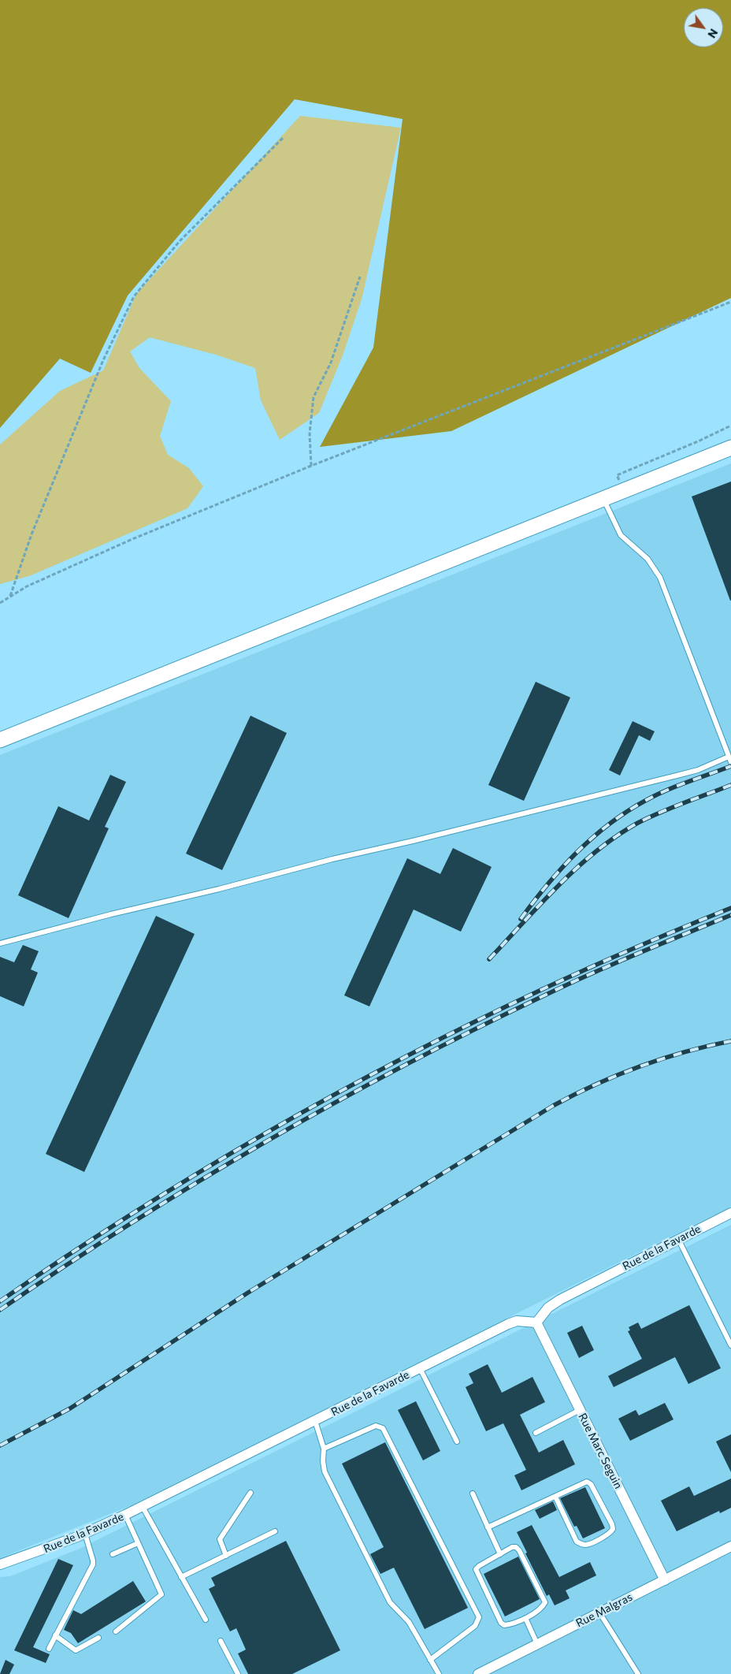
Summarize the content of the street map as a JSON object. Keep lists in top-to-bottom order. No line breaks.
{"streets":{"street":["Rue de la Favarde","Rue Marc Seguin","Rue Malgras"]},"crossings":[["Rue de la Favarde","Rue Marc Seguin"],["Rue Marc Seguin","Rue Malgras"]],"north":"bottom right"}
